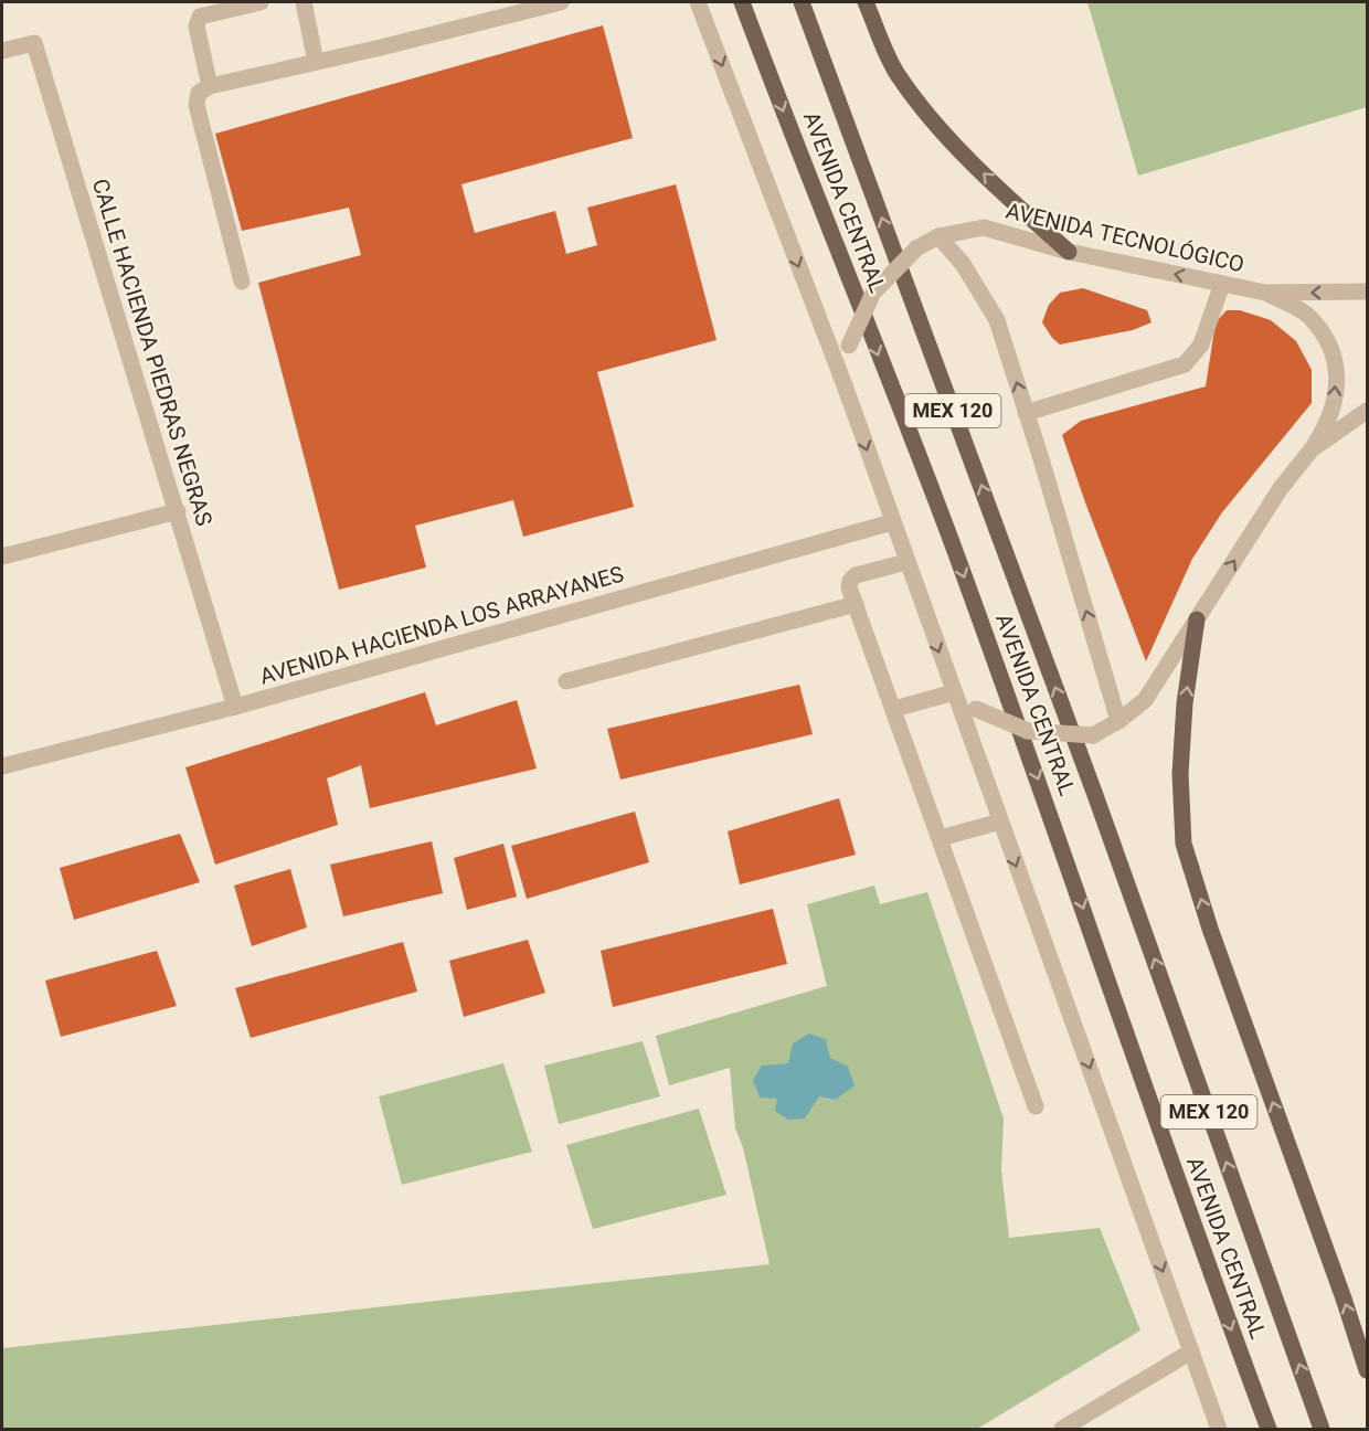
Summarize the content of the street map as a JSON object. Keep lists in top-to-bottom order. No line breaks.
{"streets":{"main road":["AVENIDA CENTRAL","MEX 120"],"street":["AVENIDA TECNOLÓGICO","CALLE HACIENDA PIEDRAS NEGRAS","AVENIDA HACIENDA LOS ARRAYANES"]},"crossings":[["CALLE HACIENDA PIEDRAS NEGRAS","AVENIDA HACIENDA LOS ARRAYANES"]],"one_way":["AVENIDA TECNOLÓGICO"]}
